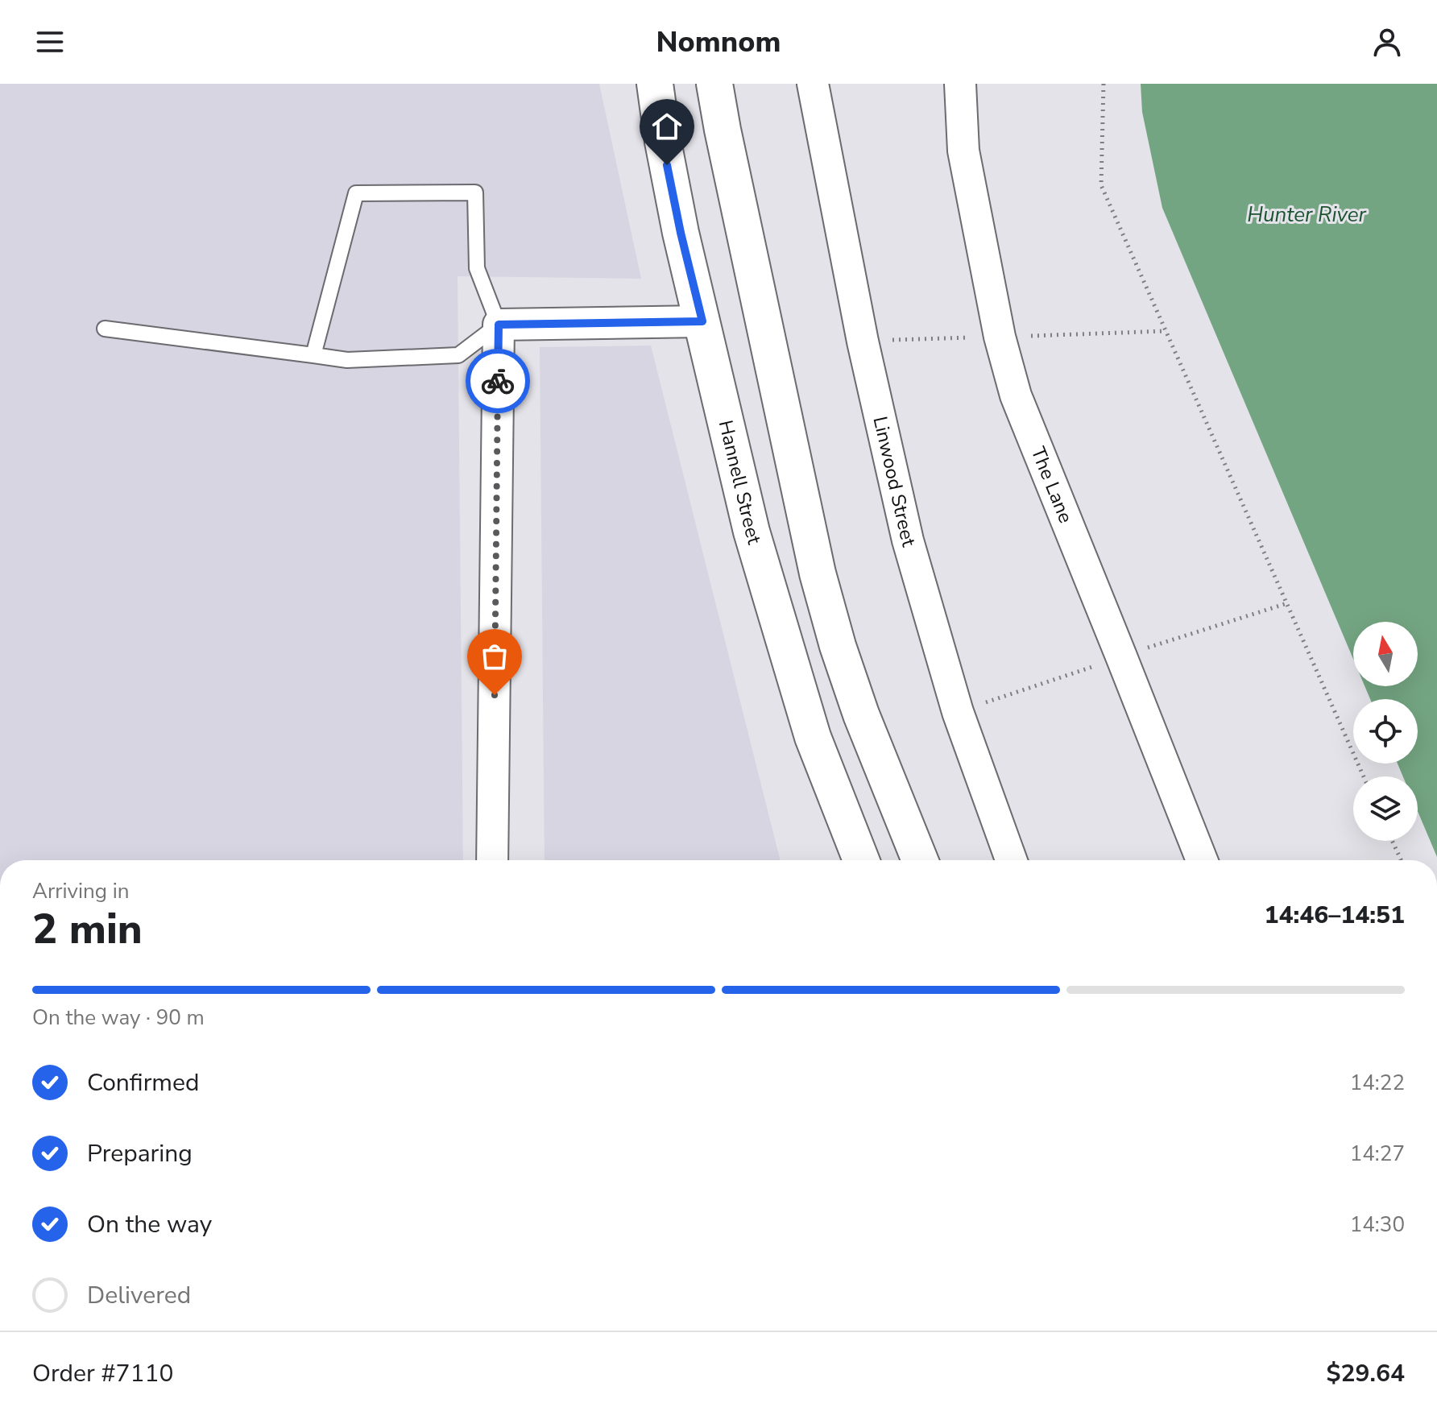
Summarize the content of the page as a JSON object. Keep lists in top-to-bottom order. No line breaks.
{"streets":{"main road":["Hannell Street"],"street":["Linwood Street","The Lane"]},"water":["Hunter River"],"north":"top","page":{"header":"Nomnom","heading":["2 min","Arriving in","14:46–14:51"],"panel":["Order #7110","$29.64"],"bar":"On the way · 90 m","list":[["Confirmed","14:22"],["Preparing","14:27"],["On the way","14:30"],"Delivered"]}}
